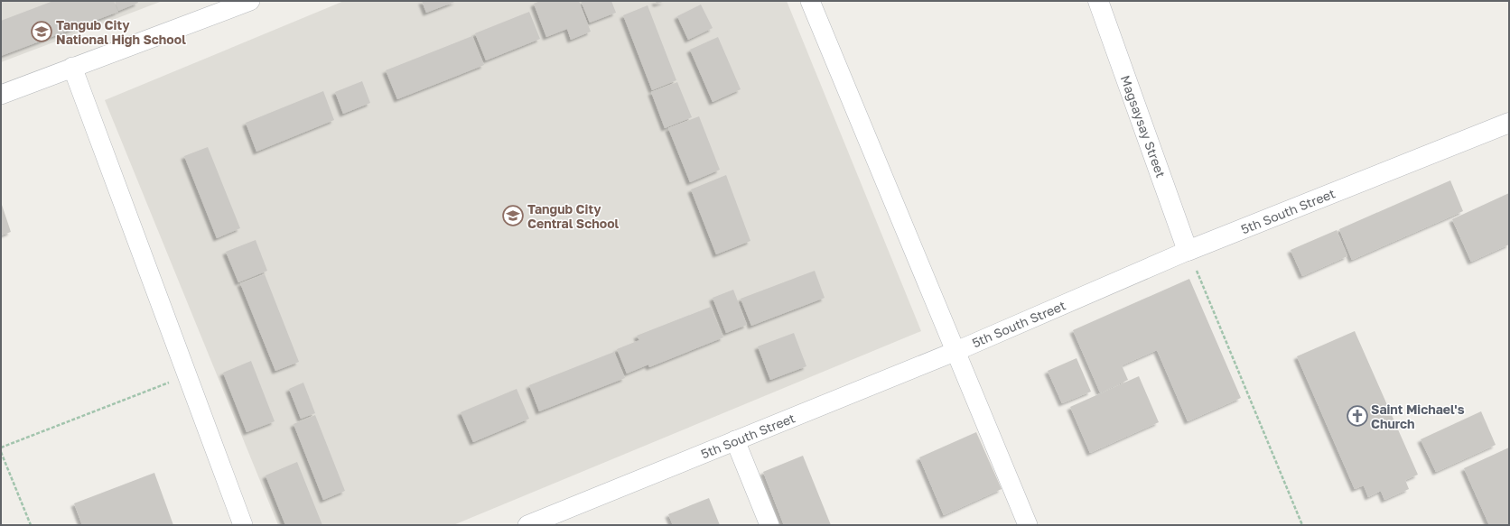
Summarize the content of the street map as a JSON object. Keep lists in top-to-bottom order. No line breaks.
{"streets":{"street":["Magsaysay Street","5th South Street"]},"crossings":[["Magsaysay Street","5th South Street"]],"places":{"school or university":["Tangub City National High School","Tangub City Central School"],"church":["Saint Michael's Church"]}}
